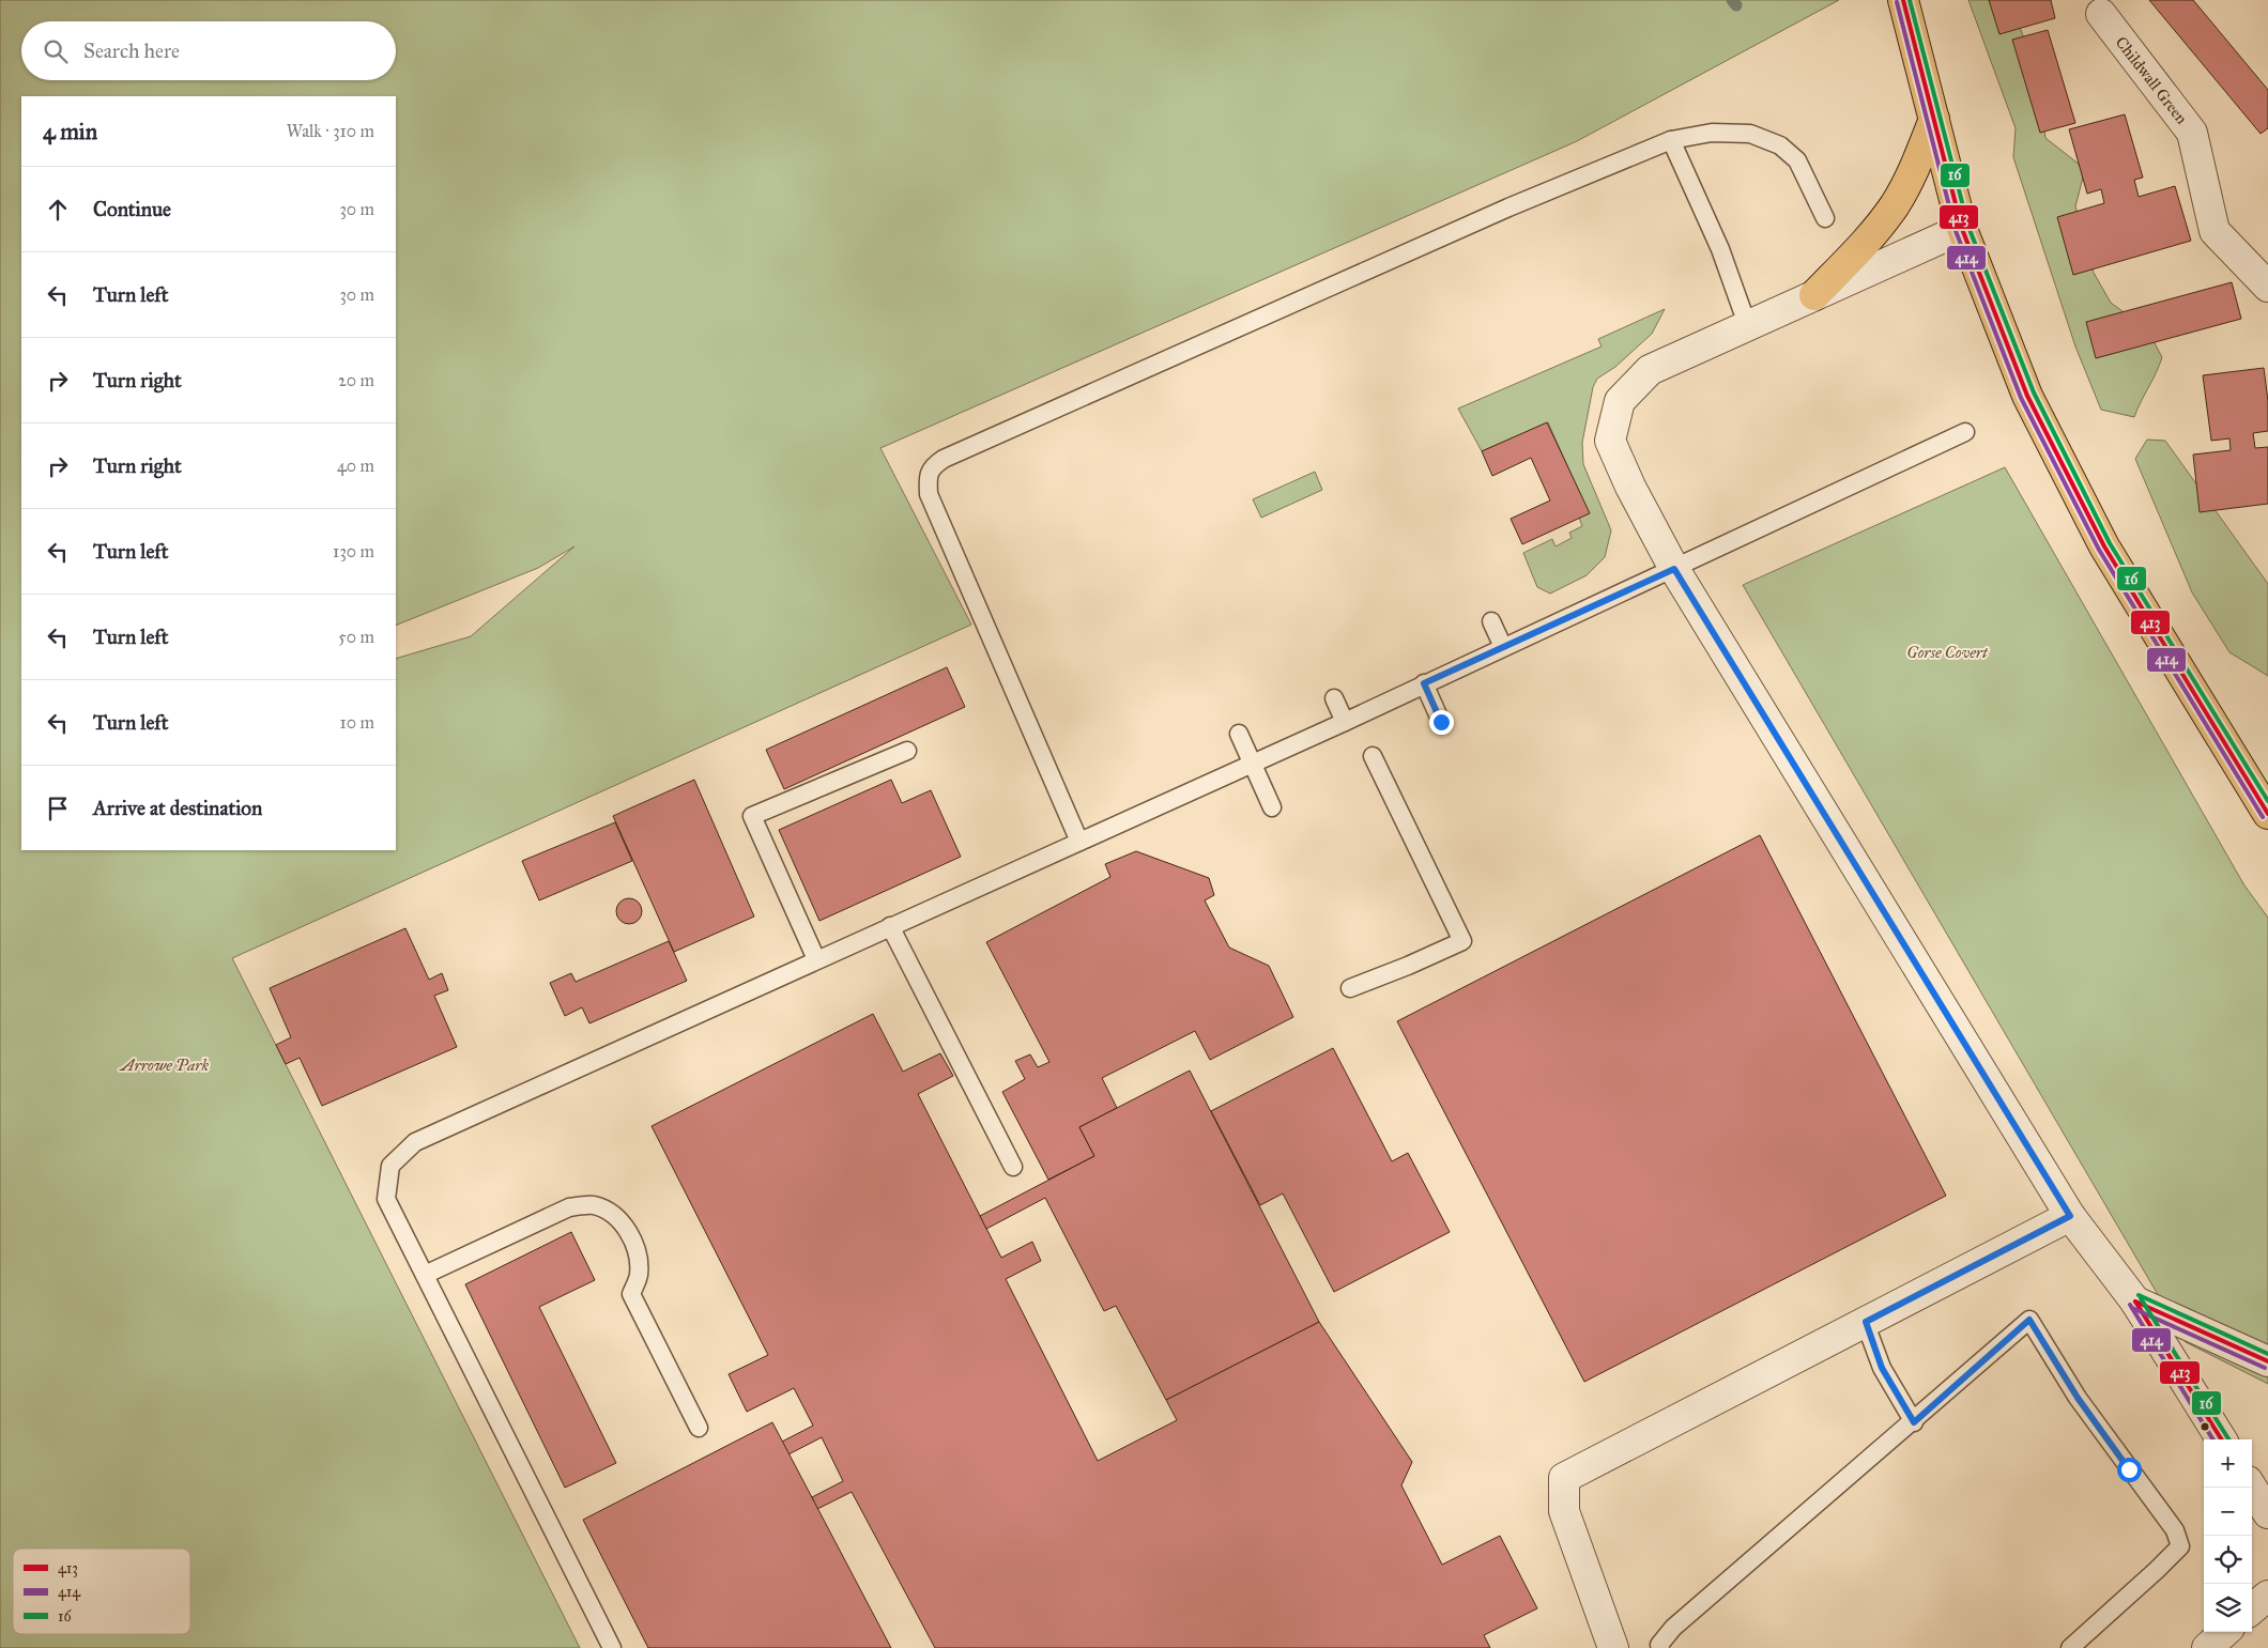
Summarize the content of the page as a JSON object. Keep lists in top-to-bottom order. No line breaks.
{"streets":{"street":["Childwall Green"]},"parks":["Gorse Covert","Arrowe Park"],"lines":["transit line 413","transit line 16","transit line 414"],"legend":["413","414","16"],"page":{"search":"Search here","heading":["4 min","Walk · 310 m"],"list":[["Continue","30 m"],["Turn left","30 m"],["Turn right","20 m"],["Turn right","40 m"],["Turn left","130 m"],["Turn left","50 m"],["Turn left","10 m"],"Arrive at destination"],"map_buttons":["+","−"]}}
